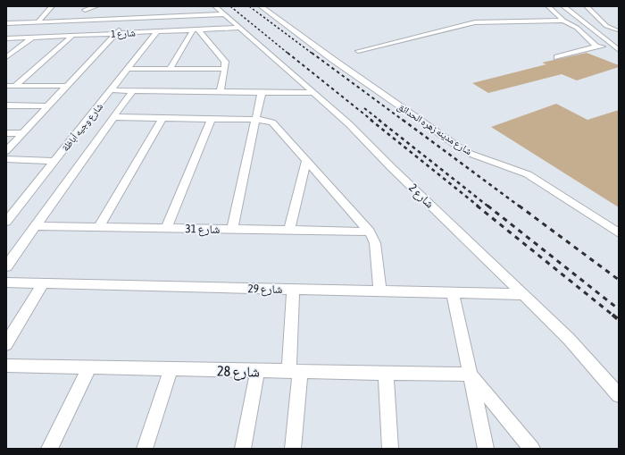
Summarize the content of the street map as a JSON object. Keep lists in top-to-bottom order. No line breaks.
{"streets":{"street":["شارع 1","شارع وجيه أباظة","شارع مدينه زهره الحدائق","شارع 2","شارع 31","شارع 29","شارع 28"]},"crossings":[["شارع 1","شارع وجيه أباظة"],["شارع 1","شارع 2"],["شارع 2","شارع 29"]]}
